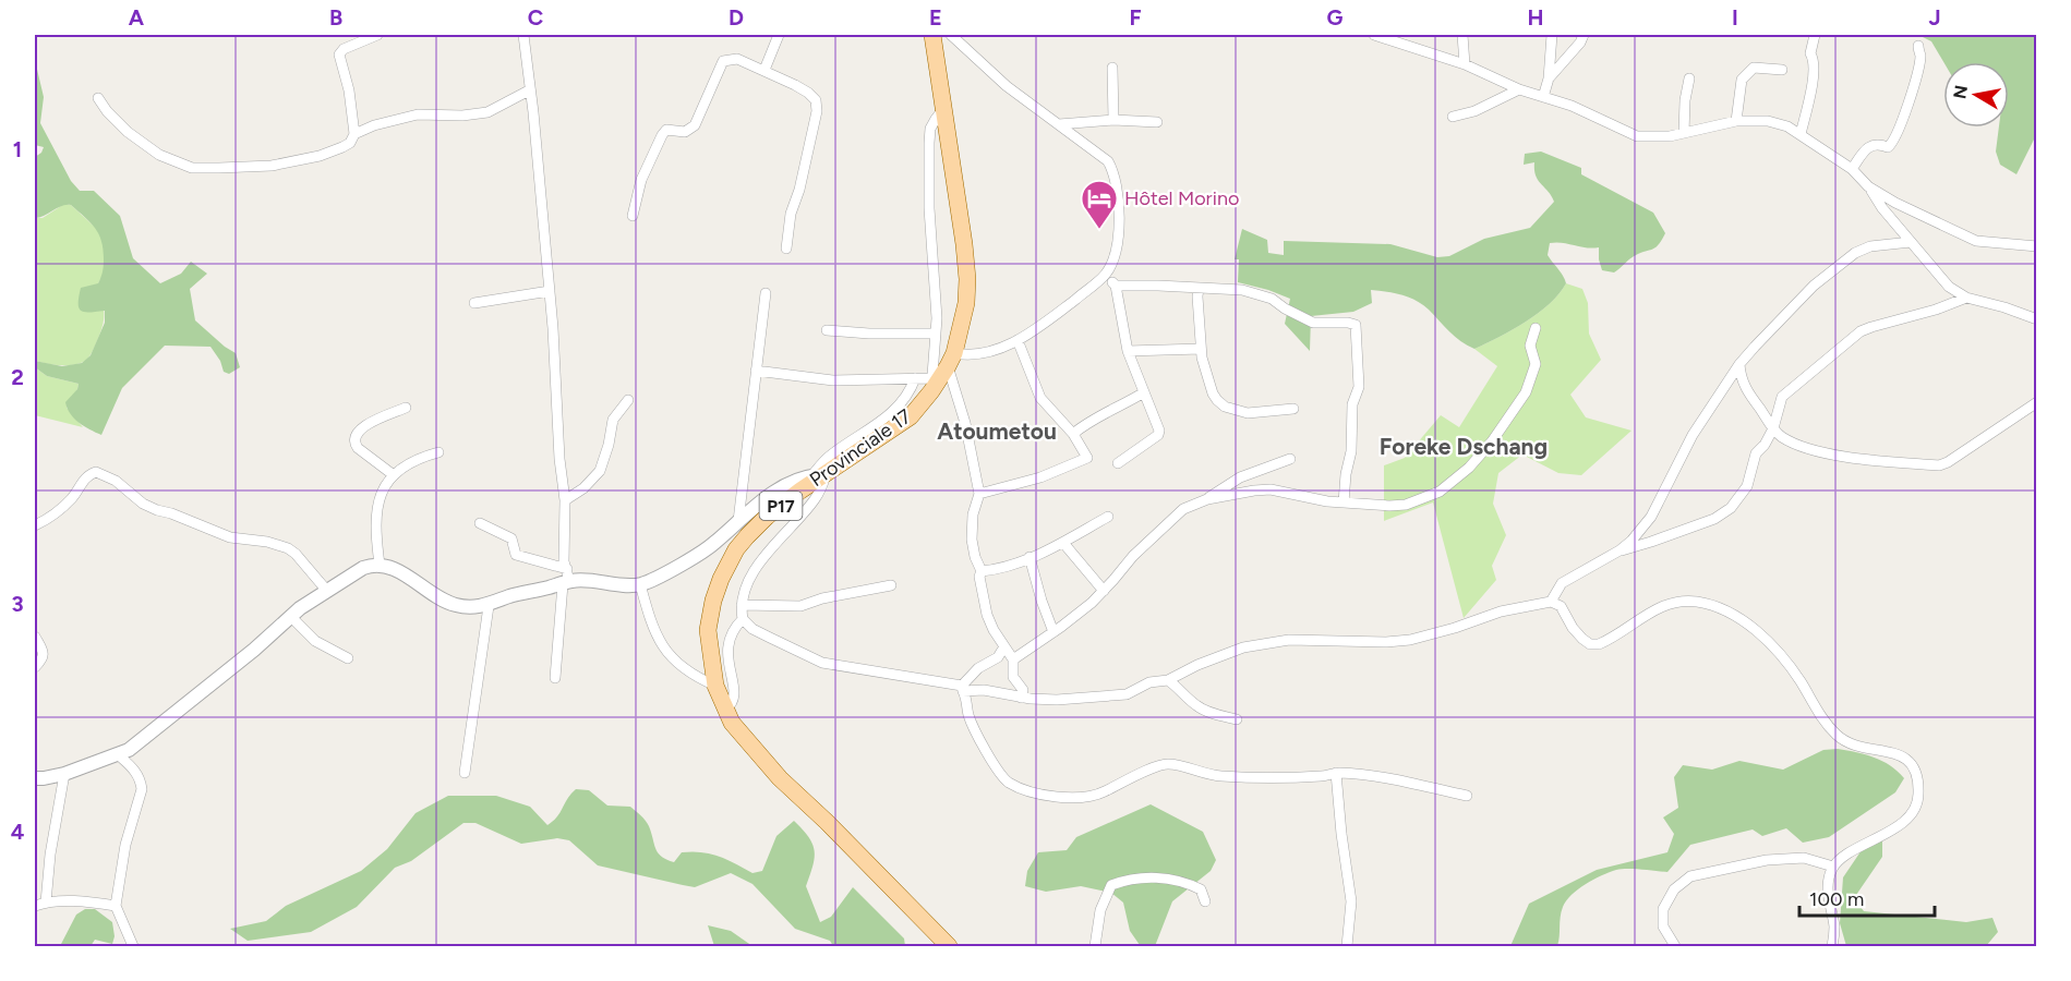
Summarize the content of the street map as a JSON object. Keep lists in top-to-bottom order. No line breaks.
{"streets":{"main road":["Provinciale 17","P17"]},"districts":["Atoumetou","Foreke Dschang"],"places":{"hotel":["Hôtel Morino"]},"scale_bar":"100 m","north":"left","grid":{"columns":["A","B","C","D","E","F","G","H","I","J"],"rows":["1","2","3","4"]}}
